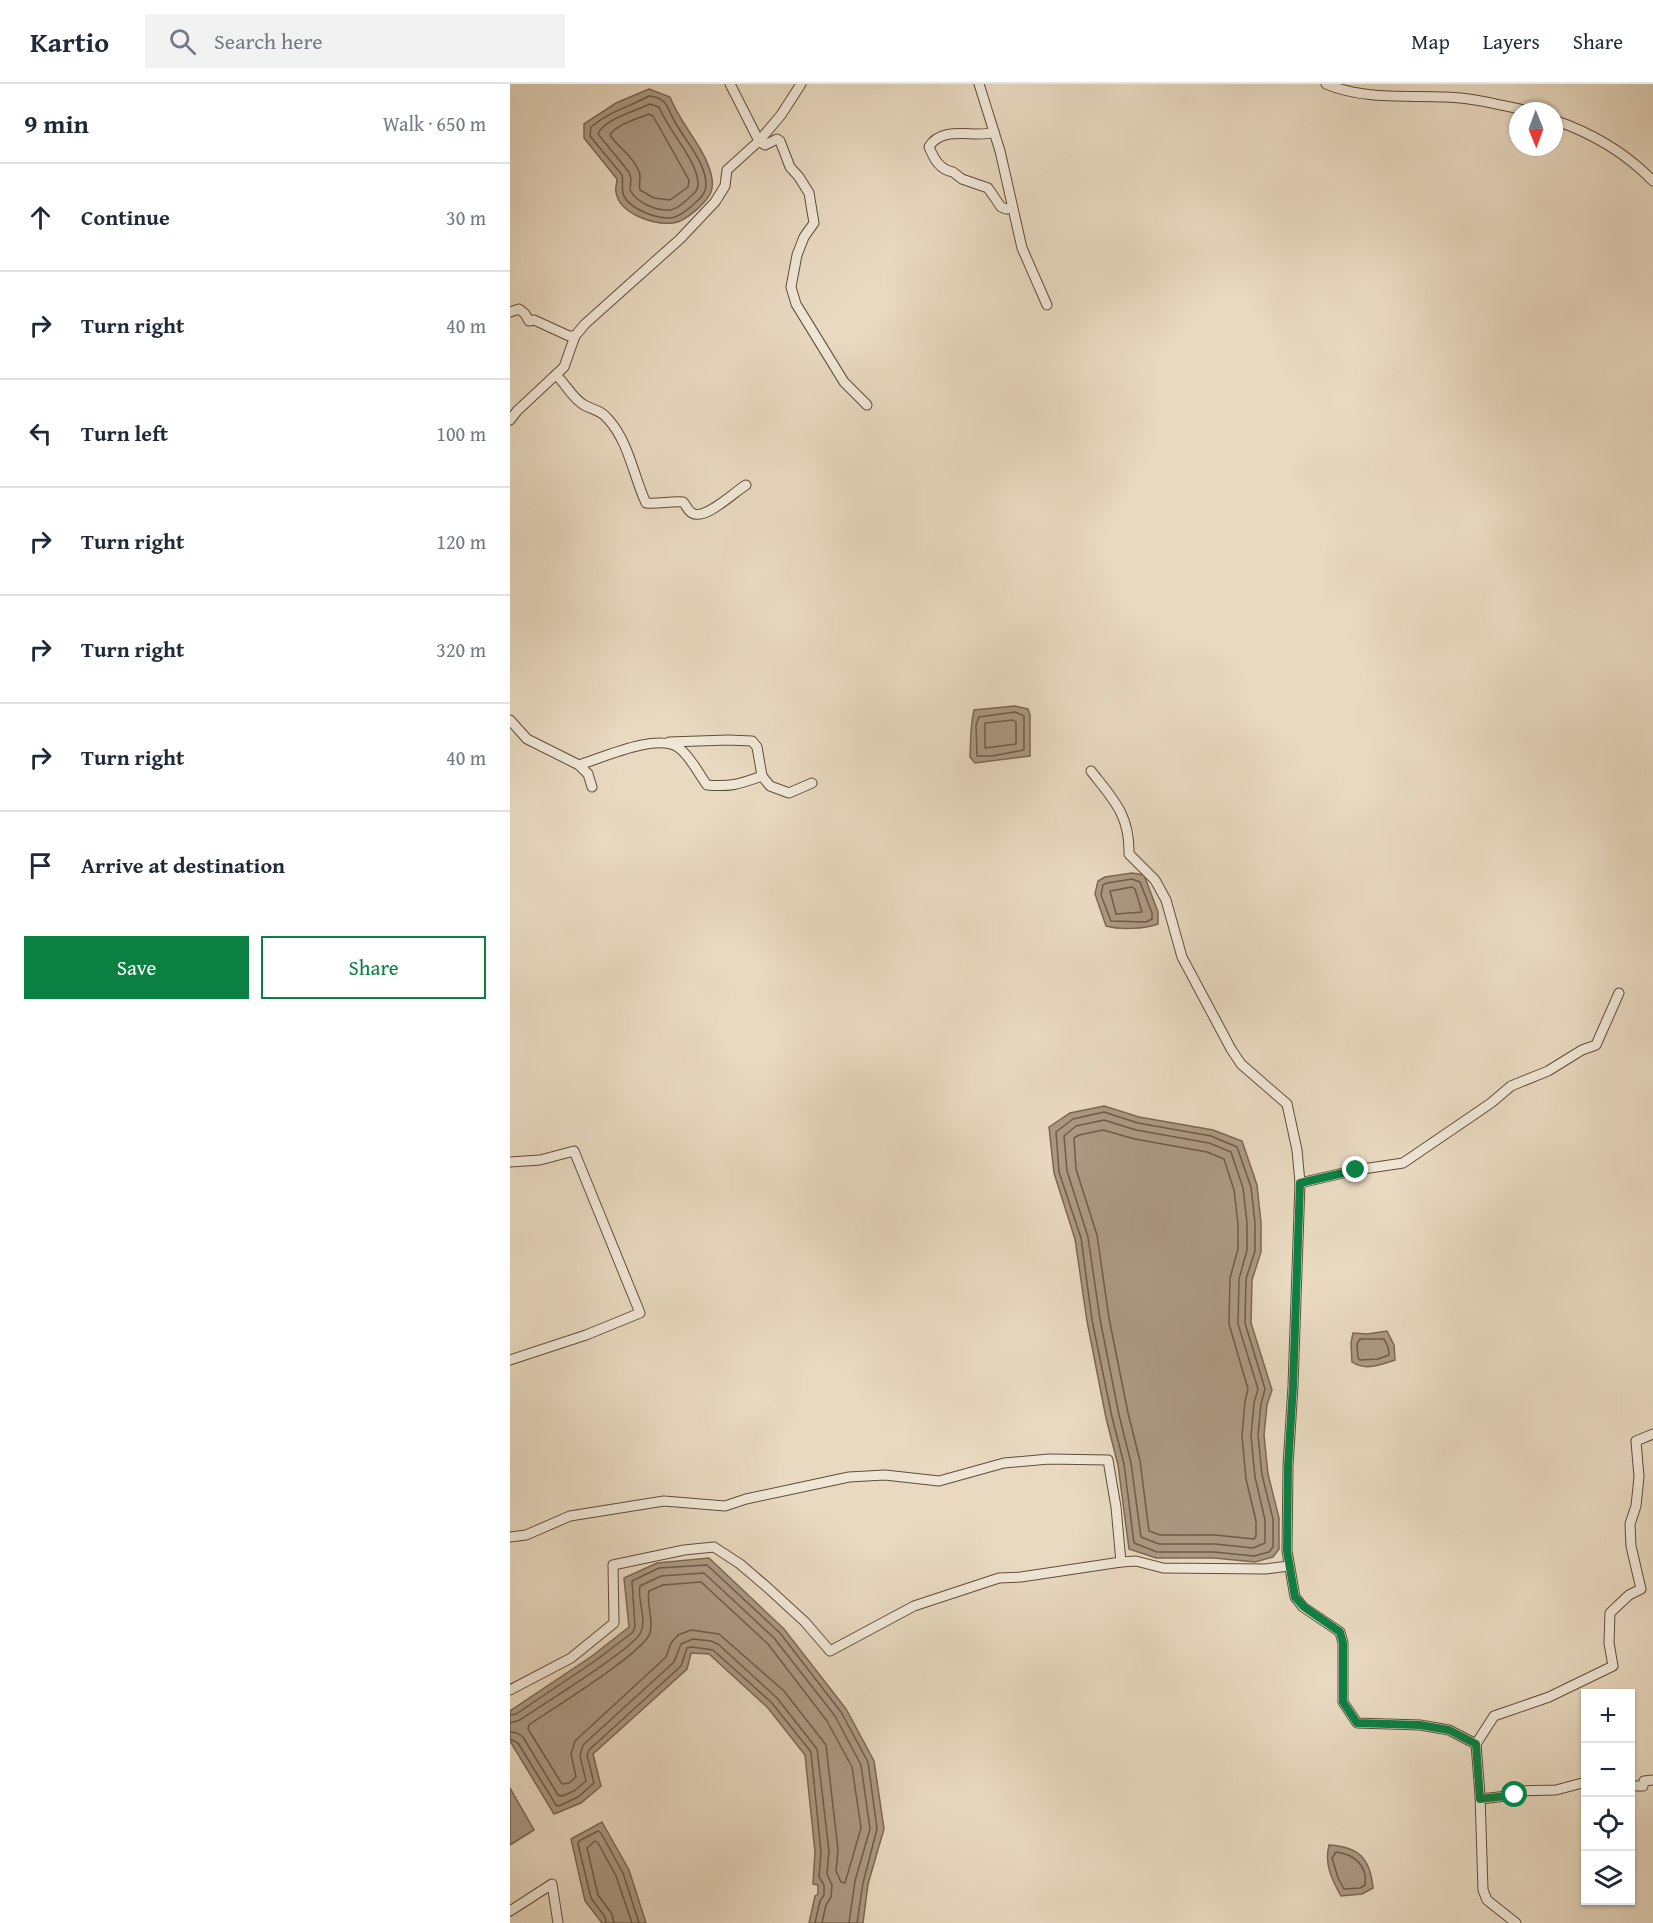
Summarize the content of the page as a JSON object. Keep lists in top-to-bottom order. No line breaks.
{"north":"bottom","page":{"header":"Kartio","search":"Search here","nav":["Map","Layers","Share"],"heading":["9 min","Walk · 650 m"],"list":[["Continue","30 m"],["Turn right","40 m"],["Turn left","100 m"],["Turn right","120 m"],["Turn right","320 m"],["Turn right","40 m"],"Arrive at destination"],"buttons":["Save","Share"],"map_buttons":["+","−"]}}
